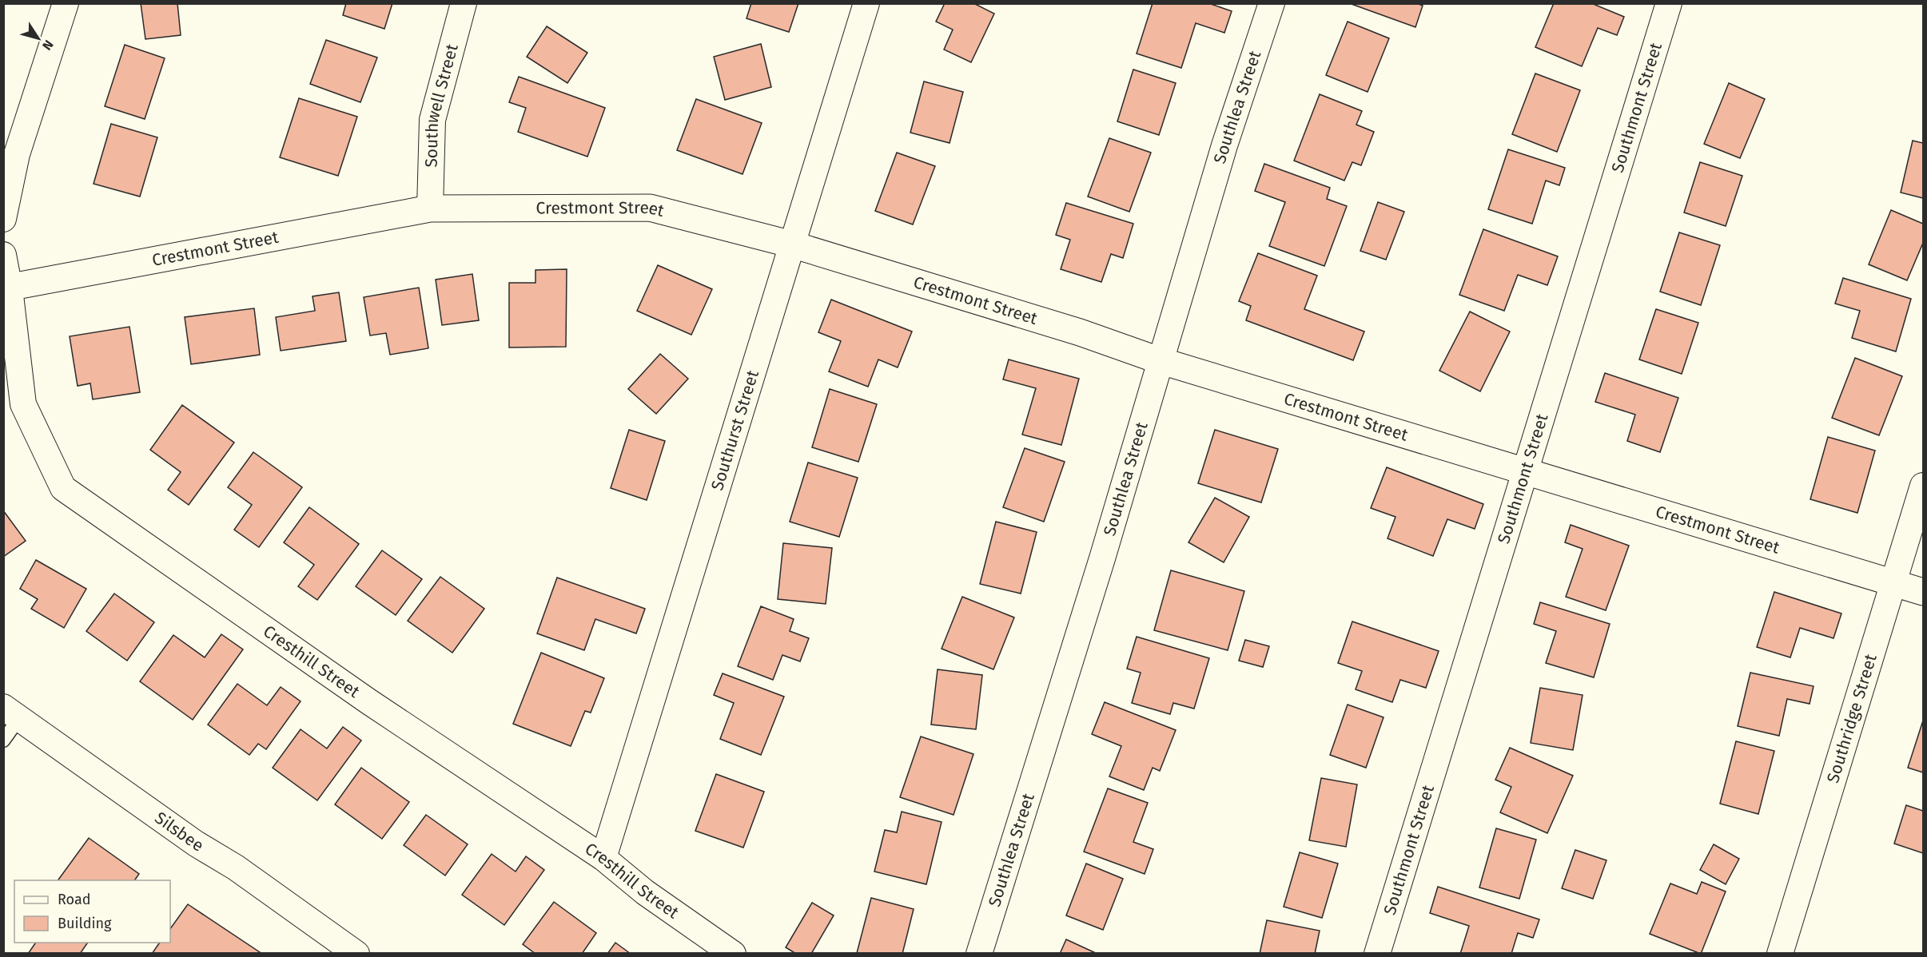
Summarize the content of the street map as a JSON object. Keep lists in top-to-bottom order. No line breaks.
{"streets":{"street":["Southwell Street","Southlea Street","Southmont Street","Crestmont Street","Southurst Street","Cresthill Street","Southridge Street","Silsbee"]},"crossings":[["Southwell Street","Crestmont Street"],["Southlea Street","Crestmont Street"],["Southmont Street","Crestmont Street"],["Crestmont Street","Southurst Street"],["Crestmont Street","Cresthill Street"],["Crestmont Street","Southridge Street"],["Southurst Street","Cresthill Street"]],"legend":["Road","Building"],"north":"bottom right"}
